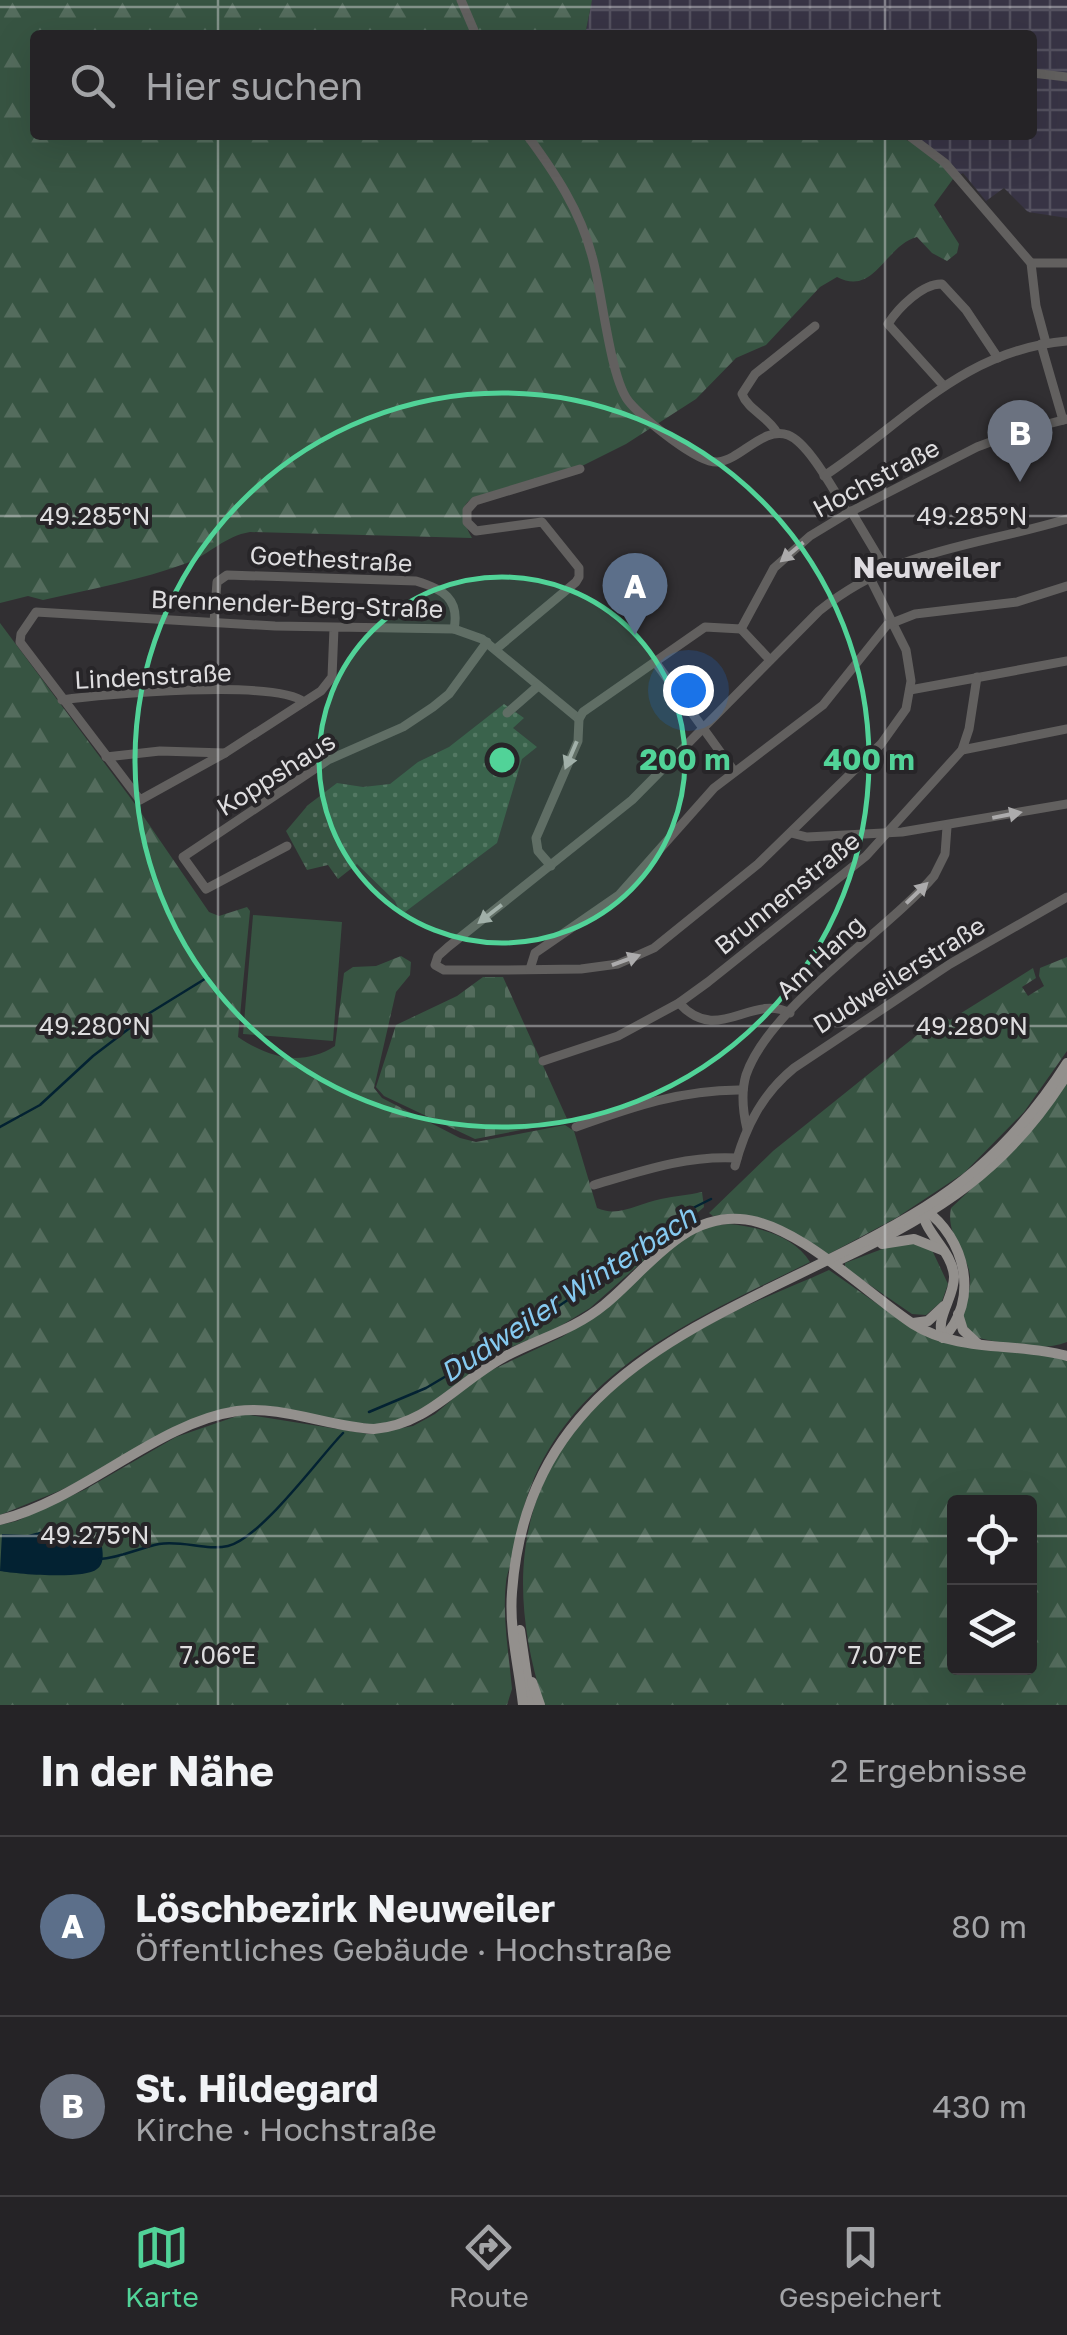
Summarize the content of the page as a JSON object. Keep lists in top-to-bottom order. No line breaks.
{"streets":{"street":["Hochstraße","Goethestraße","Brennender-Berg-Straße","Lindenstraße","Koppshaus","Brunnenstraße","Am Hang","Dudweilerstraße"]},"crossings":[["Goethestraße","Brennender-Berg-Straße"],["Brennender-Berg-Straße","Lindenstraße"],["Brennender-Berg-Straße","Koppshaus"]],"one_way":["Am Hang"],"districts":["Neuweiler"],"water":["Dudweiler Winterbach"],"page":{"search":"Hier suchen","pins":["B","A"],"heading":["In der Nähe","2 Ergebnisse"],"list":[{"mark":"A","name":"Löschbezirk Neuweiler","note":"Öffentliches Gebäude · Hochstraße","value":"80 m"},{"mark":"B","name":"St. Hildegard","note":"Kirche · Hochstraße","value":"430 m"}],"nav":["Karte","Route","Gespeichert"]},"coordinates":["49.285°N","49.280°N","49.275°N","7.06°E","7.07°E"],"rings":["200 m","400 m"]}
